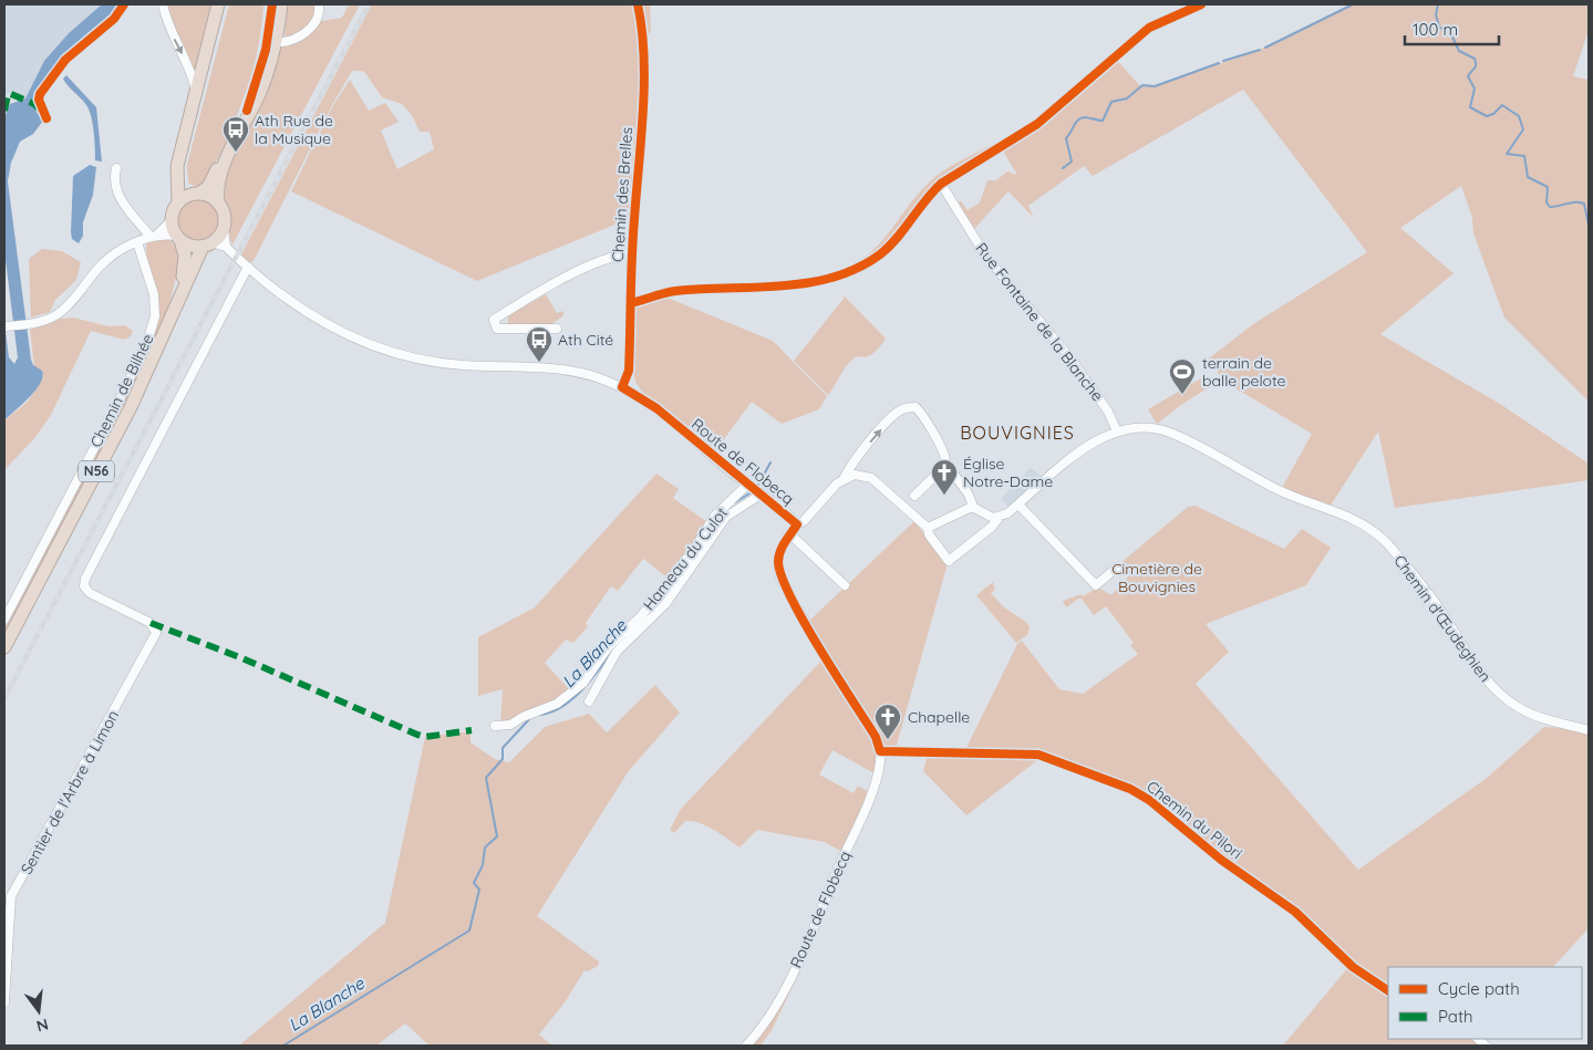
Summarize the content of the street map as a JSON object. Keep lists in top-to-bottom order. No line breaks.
{"streets":{"highway":["N56"],"street":["Chemin des Brelles","Rue Fontaine de la Blanche","Chemin de Bilhée","Route de Flobecq","Hameau du Culot","Chemin d'Œudeghien","Sentier de l'Arbre à Limon","Chemin du Pilori"]},"crossings":[["Chemin des Brelles","Route de Flobecq"],["Rue Fontaine de la Blanche","Chemin d'Œudeghien"],["Route de Flobecq","Hameau du Culot"],["Route de Flobecq","Sentier de l'Arbre à Limon"],["Route de Flobecq","Chemin du Pilori"]],"districts":["BOUVIGNIES"],"water":["La Blanche"],"parks":["Cimetière de Bouvignies"],"places":{"bus stop":["Ath Rue de la Musique","Ath Cité"],"sports":["terrain de balle pelote"],"church":["Église Notre-Dame","Chapelle"]},"legend":["Cycle path","Path"],"scale_bar":"100 m","north":"bottom"}
